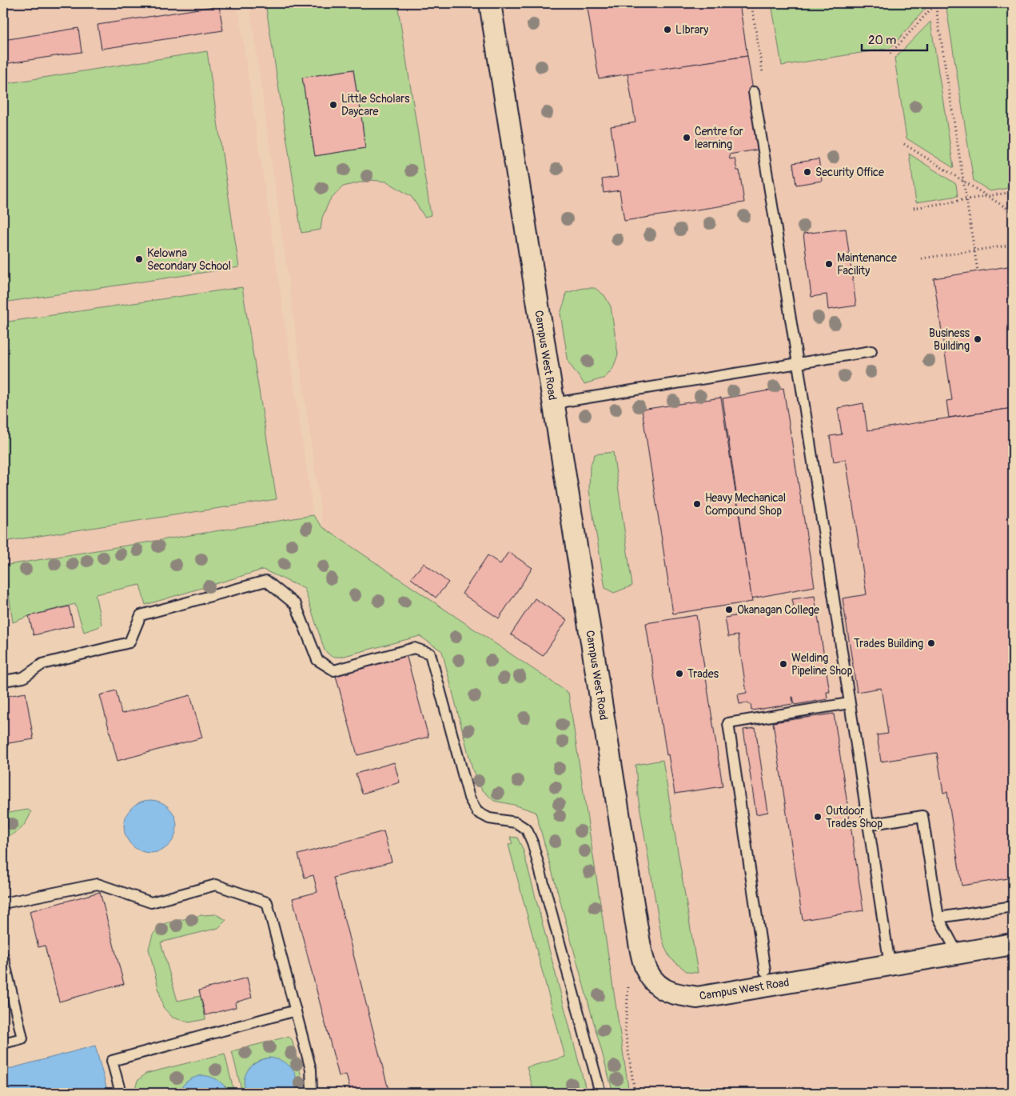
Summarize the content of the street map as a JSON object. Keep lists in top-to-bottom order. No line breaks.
{"streets":{"street":["Campus West Road"]},"places":["LIbrary","Little Scholars Daycare","Centre for learning","Security Office","Kelowna Secondary School","Maintenance Facility","Business Building","Heavy Mechanical Compound Shop","Okanagan College","Trades Building","Welding Pipeline Shop","Trades","Outdoor Trades Shop"],"scale_bar":"20 m"}
